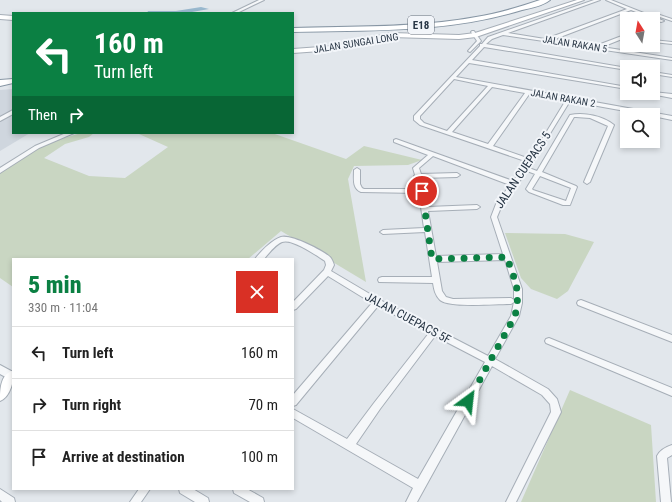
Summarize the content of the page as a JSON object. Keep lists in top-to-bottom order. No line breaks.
{"streets":{"highway":["E18"],"street":["JALAN SUNGAI LONG","JALAN RAKAN 5","JALAN RAKAN 2","JALAN CUEPACS 5","JALAN CUEPACS 5F"]},"crossings":[["JALAN RAKAN 2","JALAN CUEPACS 5"],["JALAN CUEPACS 5","JALAN CUEPACS 5F"]],"north":"top","page":{"turn":["160 m","Turn left"],"then":"Then","heading":["5 min","330 m · 11:04"],"list":[{"name":"Turn left","value":"160 m"},{"name":"Turn right","value":"70 m"},{"name":"Arrive at destination","value":"100 m"}]}}
